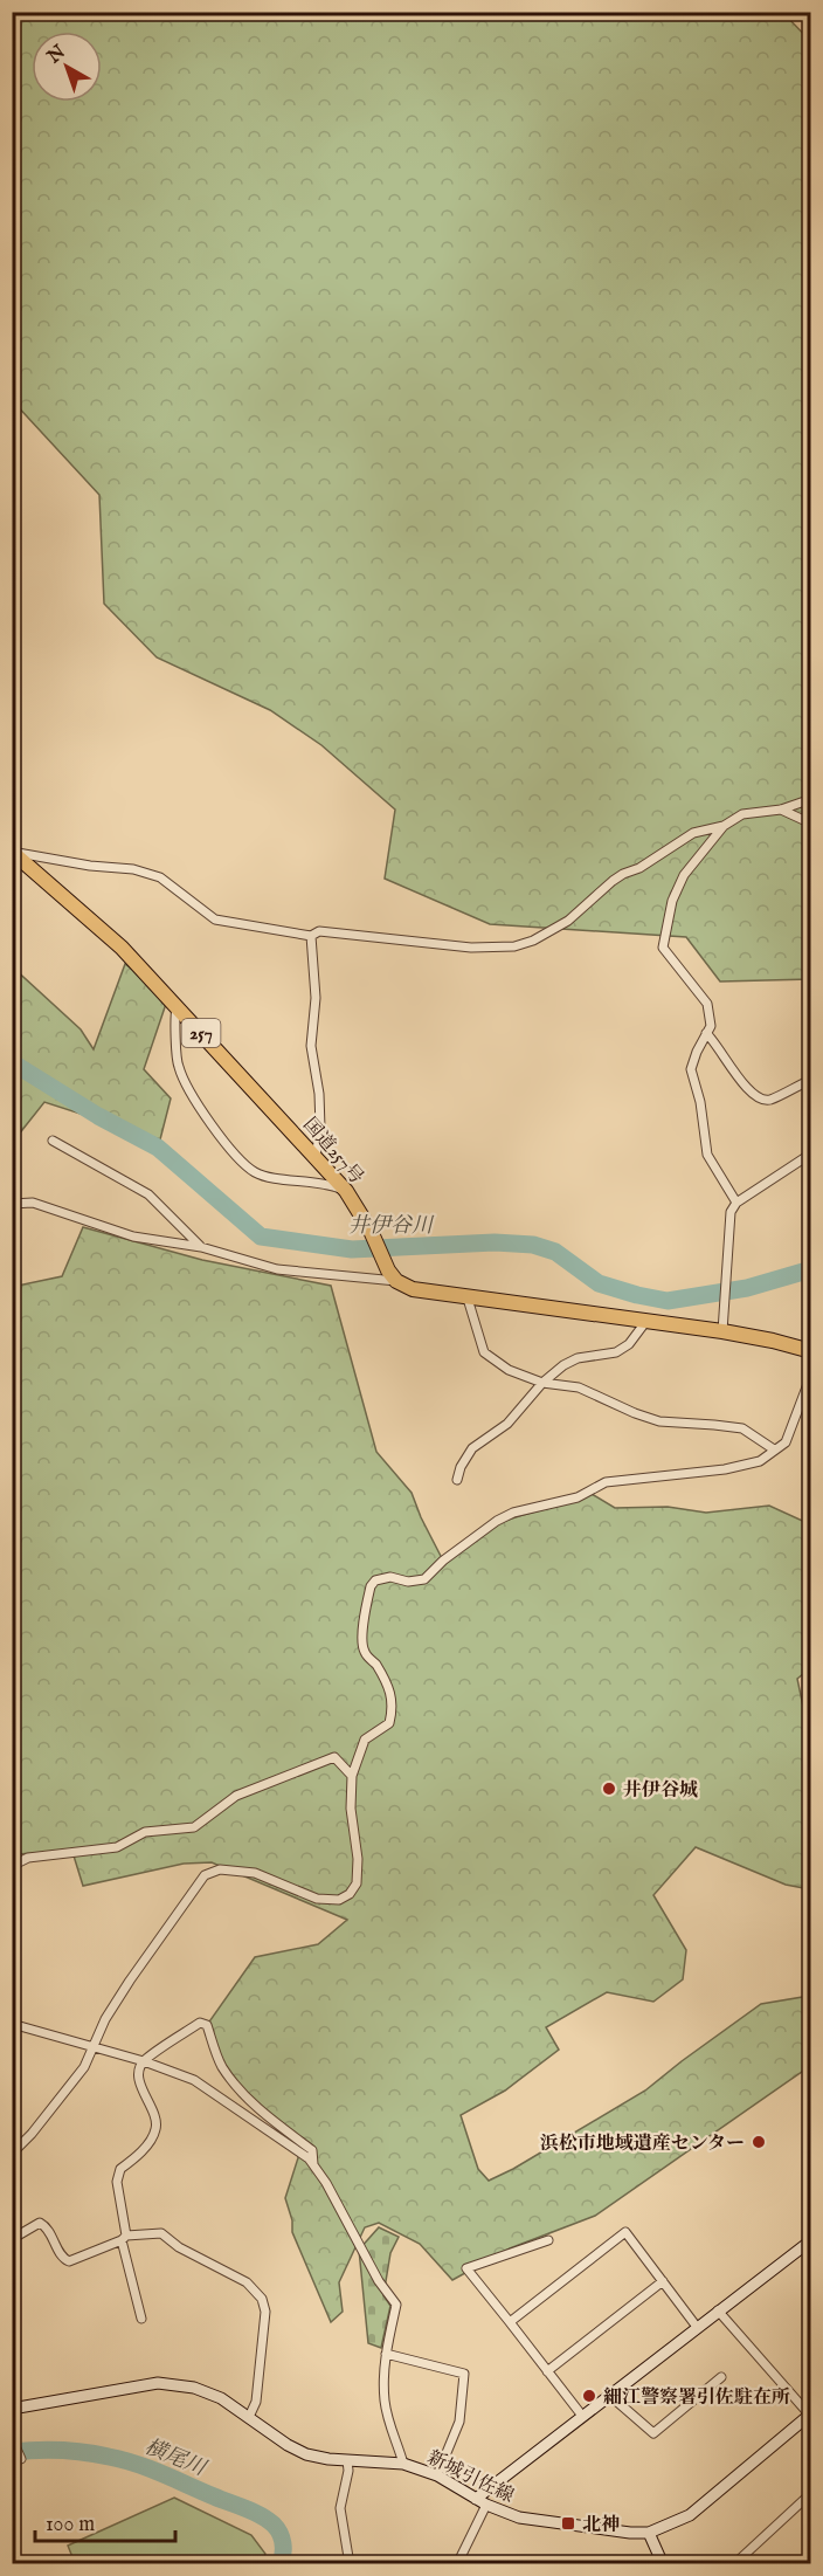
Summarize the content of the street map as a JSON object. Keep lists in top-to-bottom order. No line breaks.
{"streets":{"highway":["257","国道257号"],"main road":["新城引佐線"]},"water":["井伊谷川","横尾川"],"places":{"other":["井伊谷城","浜松市地域遺産センター","細江警察署引佐駐在所"],"transit":["北神"]},"scale_bar":"100 m","north":"top left"}
